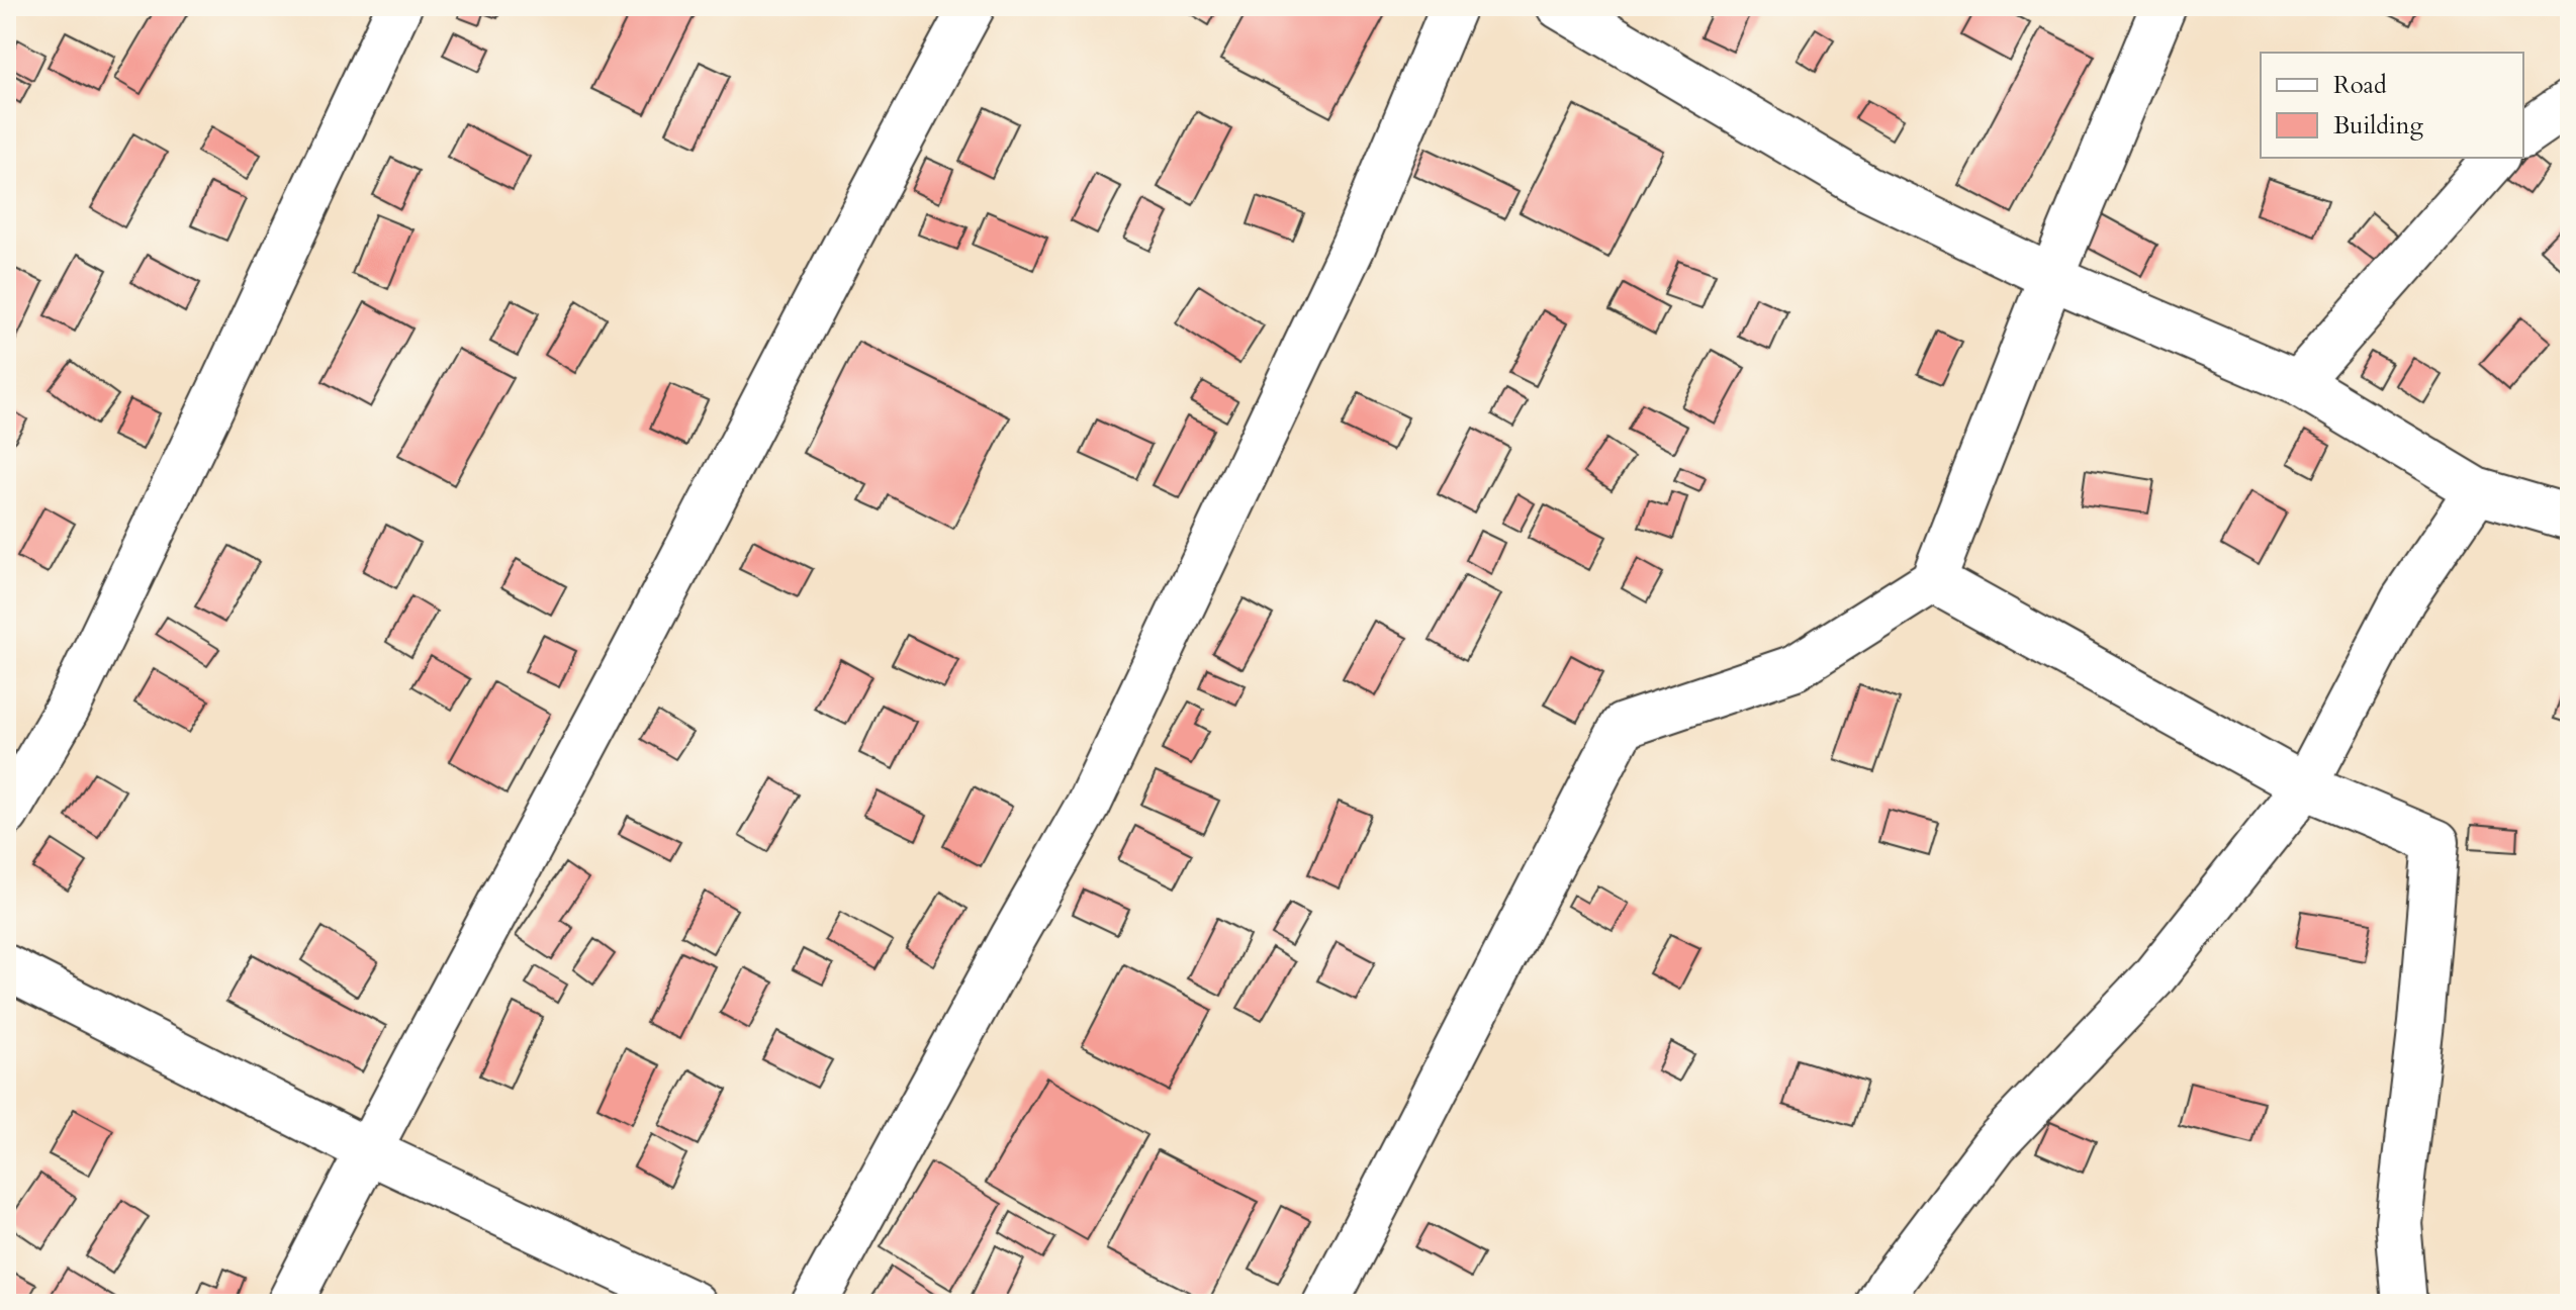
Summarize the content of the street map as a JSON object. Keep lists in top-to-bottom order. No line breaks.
{"legend":["Road","Building"]}
